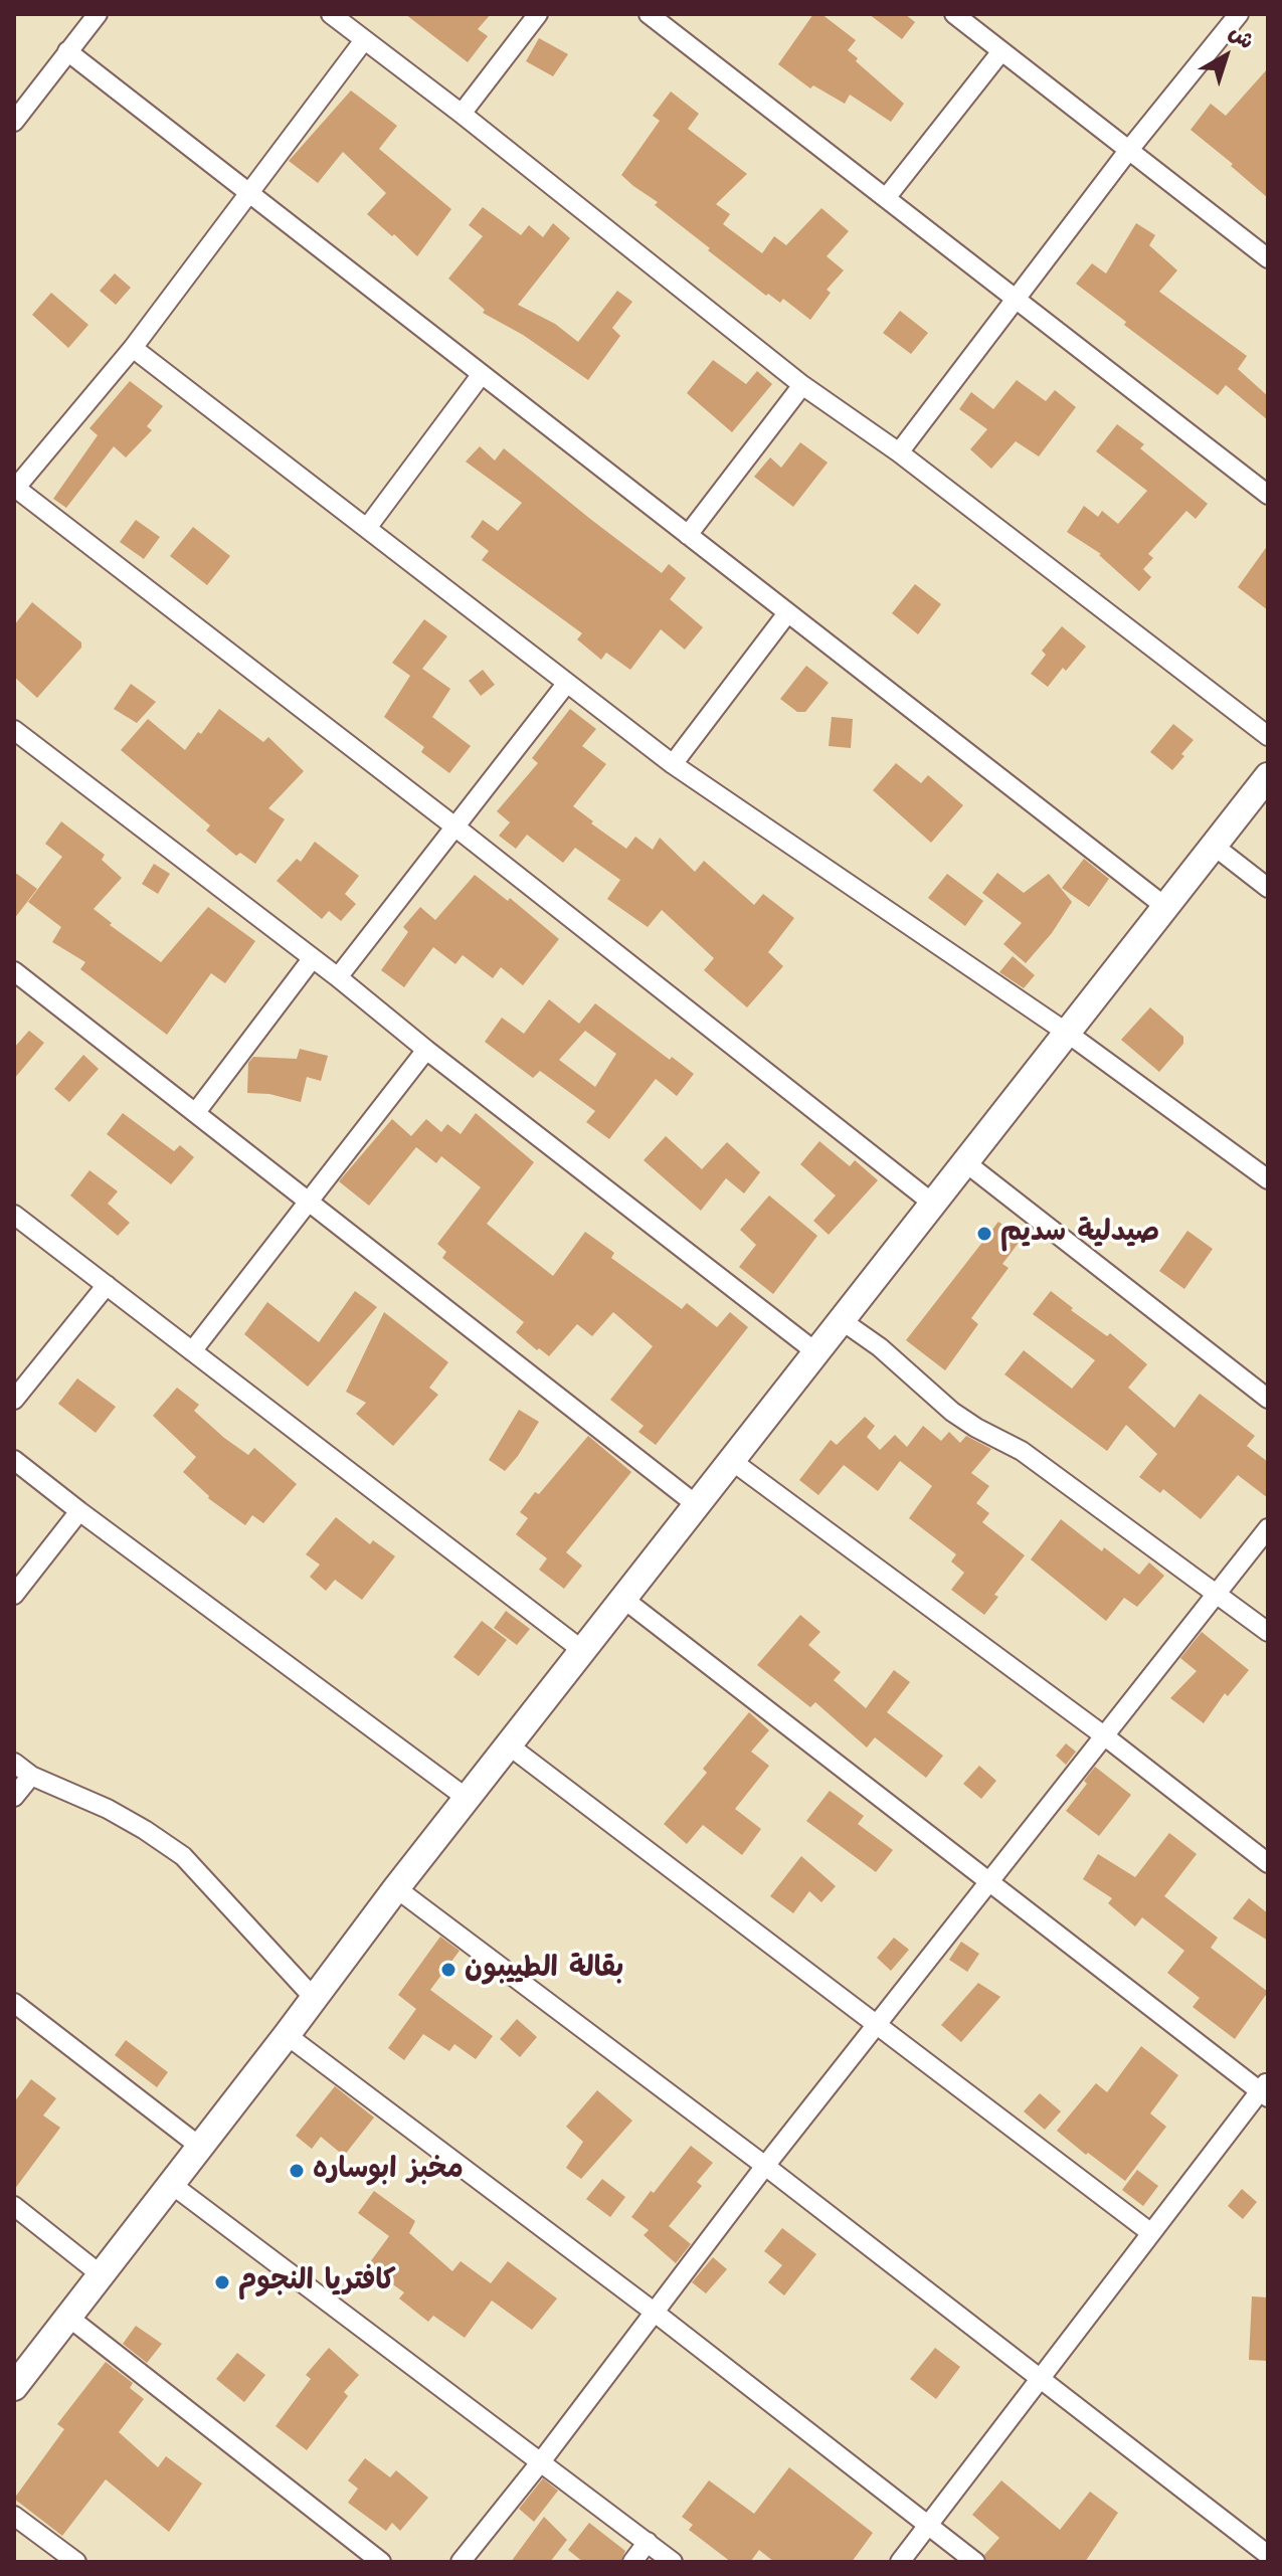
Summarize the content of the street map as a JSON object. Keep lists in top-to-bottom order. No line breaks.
{"places":["صيدلية سديم","بقالة الطييبون","مخبز ابوساره","كافتريا النجوم"],"north":"top right"}
